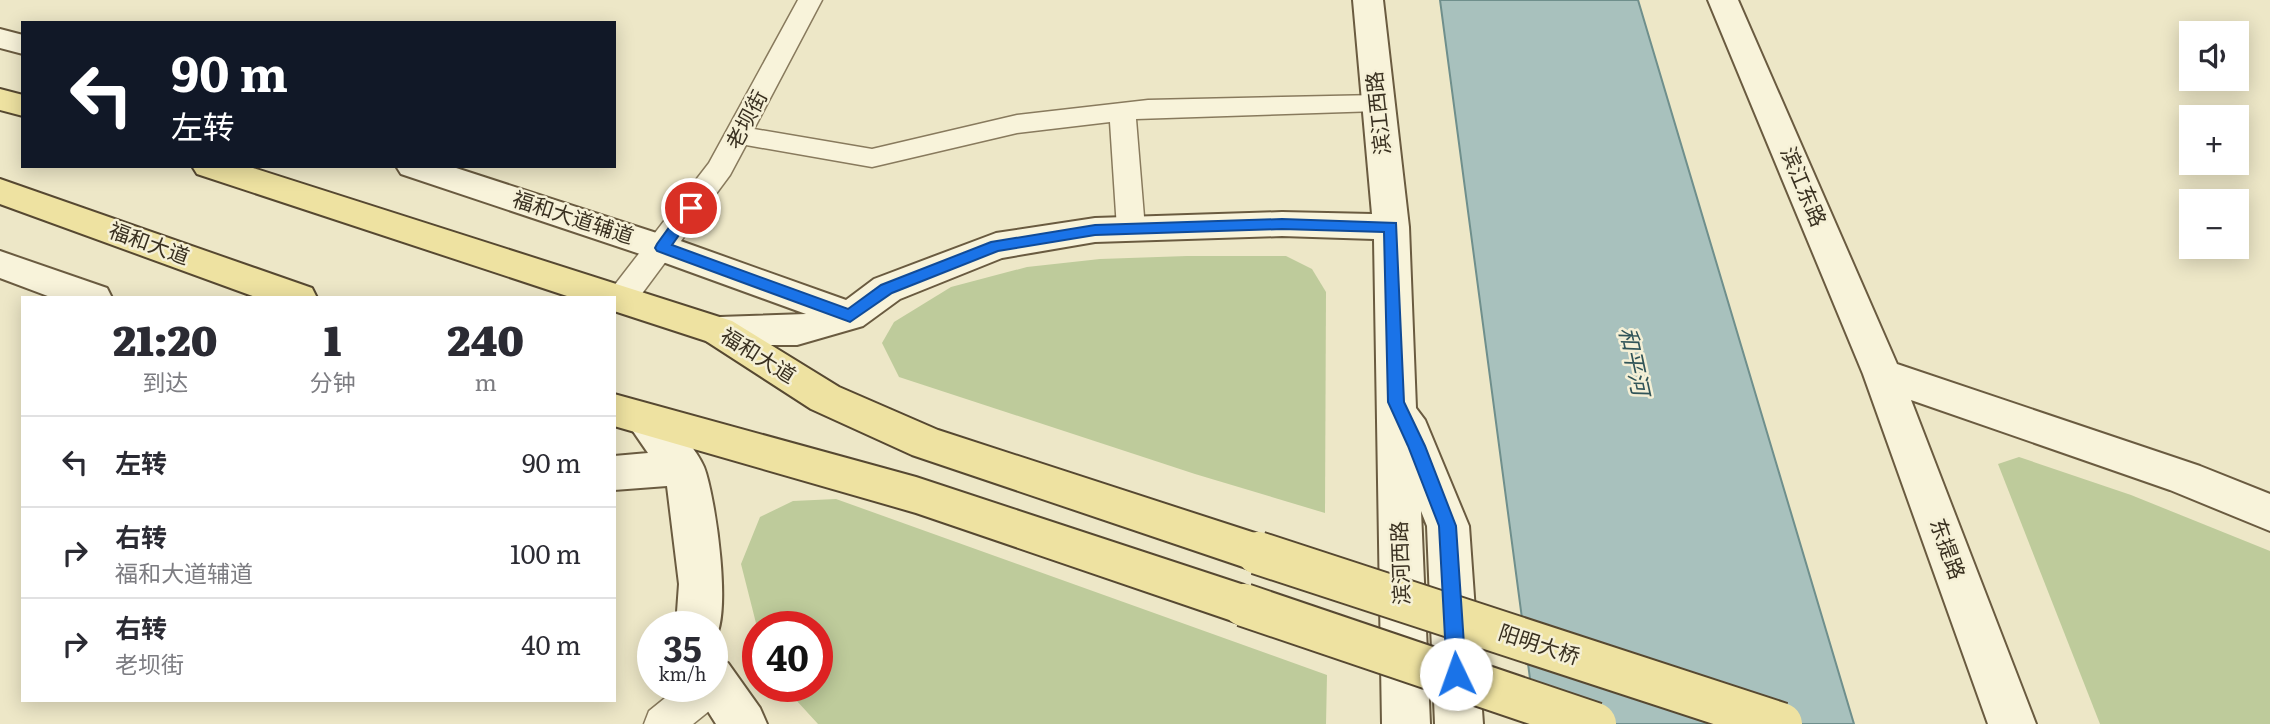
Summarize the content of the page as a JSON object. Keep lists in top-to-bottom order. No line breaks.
{"streets":{"main road":["福和大道","阳明大桥"],"street":["滨江西路","老坝街","滨江东路","福和大道辅道","东提路","滨河西路"]},"crossings":[["滨江西路","滨河西路"],["老坝街","福和大道辅道"],["老坝街","福和大道"],["滨江东路","东提路"],["福和大道","阳明大桥"]],"water":["和平河"],"page":{"map_buttons":["+","−"],"turn":["90 m","左转"],"eta":["21:20","到达","1","分钟","240","m"],"list":[{"name":"左转","value":"90 m"},{"name":"右转","note":"福和大道辅道","value":"100 m"},{"name":"右转","note":"老坝街","value":"40 m"}],"speed":"35 km/h","limit":"40"}}
